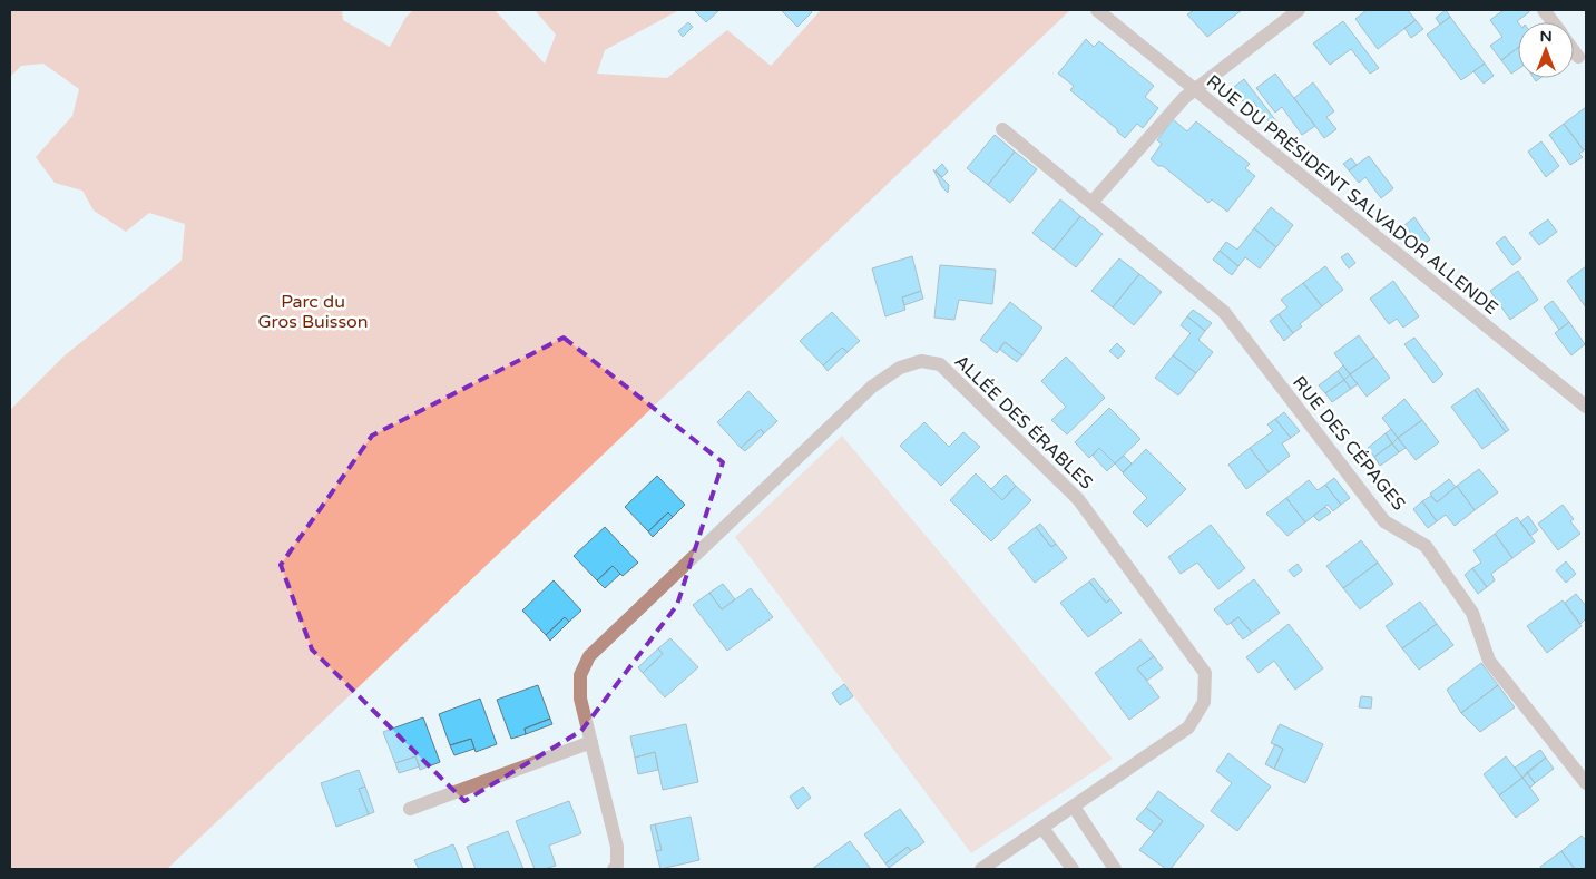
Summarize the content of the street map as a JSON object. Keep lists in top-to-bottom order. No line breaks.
{"streets":{"street":["RUE DU PRÉSIDENT SALVADOR ALLENDE","ALLÉE DES ÉRABLES","RUE DES CÉPAGES"]},"parks":["Parc du Gros Buisson"],"north":"top"}
